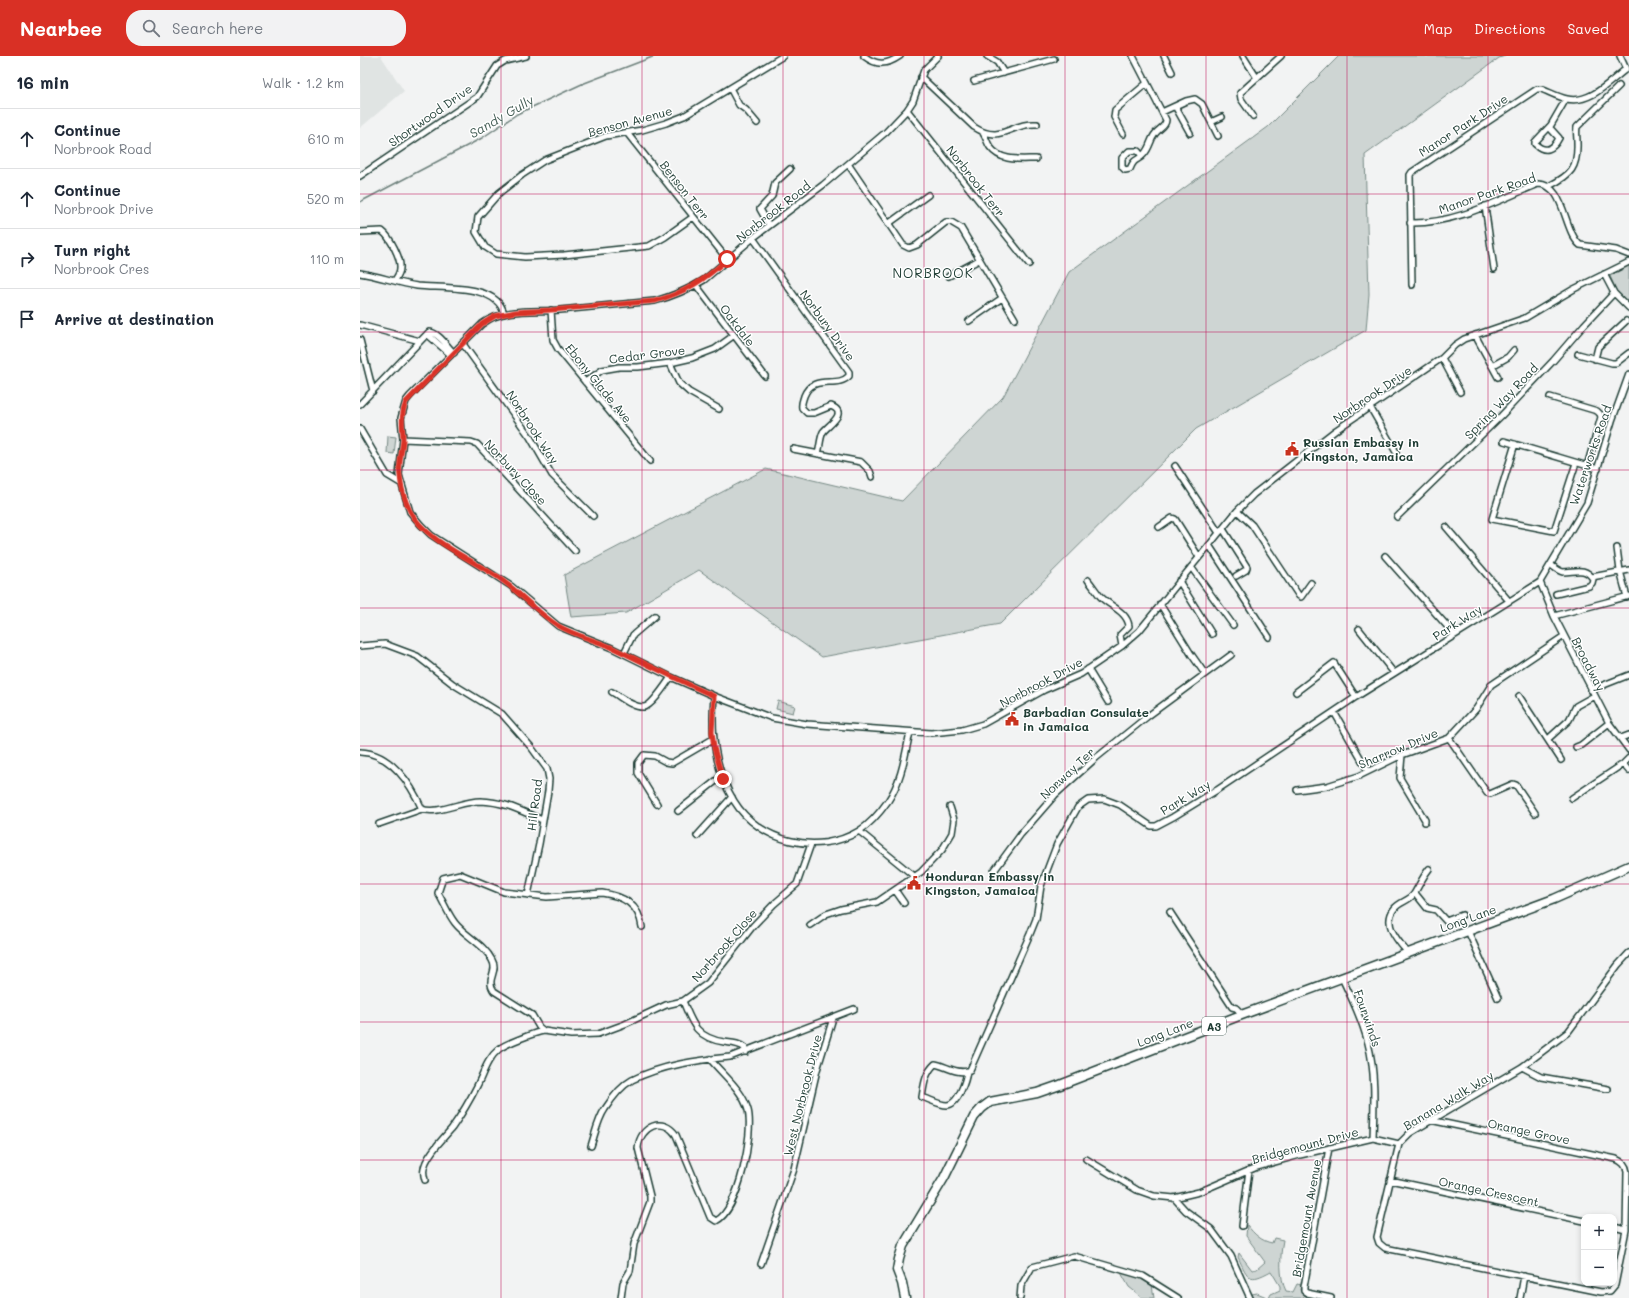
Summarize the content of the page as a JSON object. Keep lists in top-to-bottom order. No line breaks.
{"streets":{"main road":["Long Lane","A3"],"street":["Shortwood Drive","Benson Avenue","Manor Park Drive","Norbrook Terr","Benson Terr","Manor Park Road","Norbrook Road","Oakdale","Norbury Drive","Cedar Grove","Ebony Glade Ave","Norbrook Drive","Spring Way Road","Norbrook Way","Waterworks Road","Norbury Close","Park Way","Broadway","Sharrow Drive","Norway Ter","Hill Road","Norbrook Close","Fourwinds","West Norbrook Drive","Banana Walk Way","Orange Grove","Bridgemount Drive","Orange Crescent","Bridgemount Avenue"]},"crossings":[["Benson Avenue","Benson Terr"],["Manor Park Drive","Manor Park Road"],["Norbrook Terr","Norbrook Road"],["Benson Terr","Norbrook Road"],["Norbrook Road","Oakdale"],["Norbrook Road","Norbury Drive"],["Norbrook Road","Ebony Glade Ave"],["Norbrook Road","Norbrook Drive"],["Norbrook Road","Norbrook Way"],["Norbrook Road","Norbury Close"],["Oakdale","Cedar Grove"],["Cedar Grove","Ebony Glade Ave"],["Waterworks Road","Park Way"],["Waterworks Road","Broadway"],["Park Way","Broadway"],["Broadway","Sharrow Drive"],["Long Lane","Fourwinds"],["Fourwinds","Bridgemount Drive"],["Banana Walk Way","Orange Grove"],["Banana Walk Way","Bridgemount Drive"],["Banana Walk Way","Orange Crescent"],["Bridgemount Drive","Bridgemount Avenue"]],"districts":["NORBROOK"],"water":["Sandy Gully"],"places":{"public building":["Russian Embassy in Kingston, Jamaica","Barbadian Consulate in Jamaica","Honduran Embassy in Kingston, Jamaica"]},"page":{"header":"Nearbee","search":"Search here","nav":["Map","Directions","Saved"],"heading":["16 min","Walk · 1.2 km"],"list":[["Continue","Norbrook Road","610 m"],["Continue","Norbrook Drive","520 m"],["Turn right","Norbrook Cres","110 m"],"Arrive at destination"],"map_buttons":["+","−"]}}
